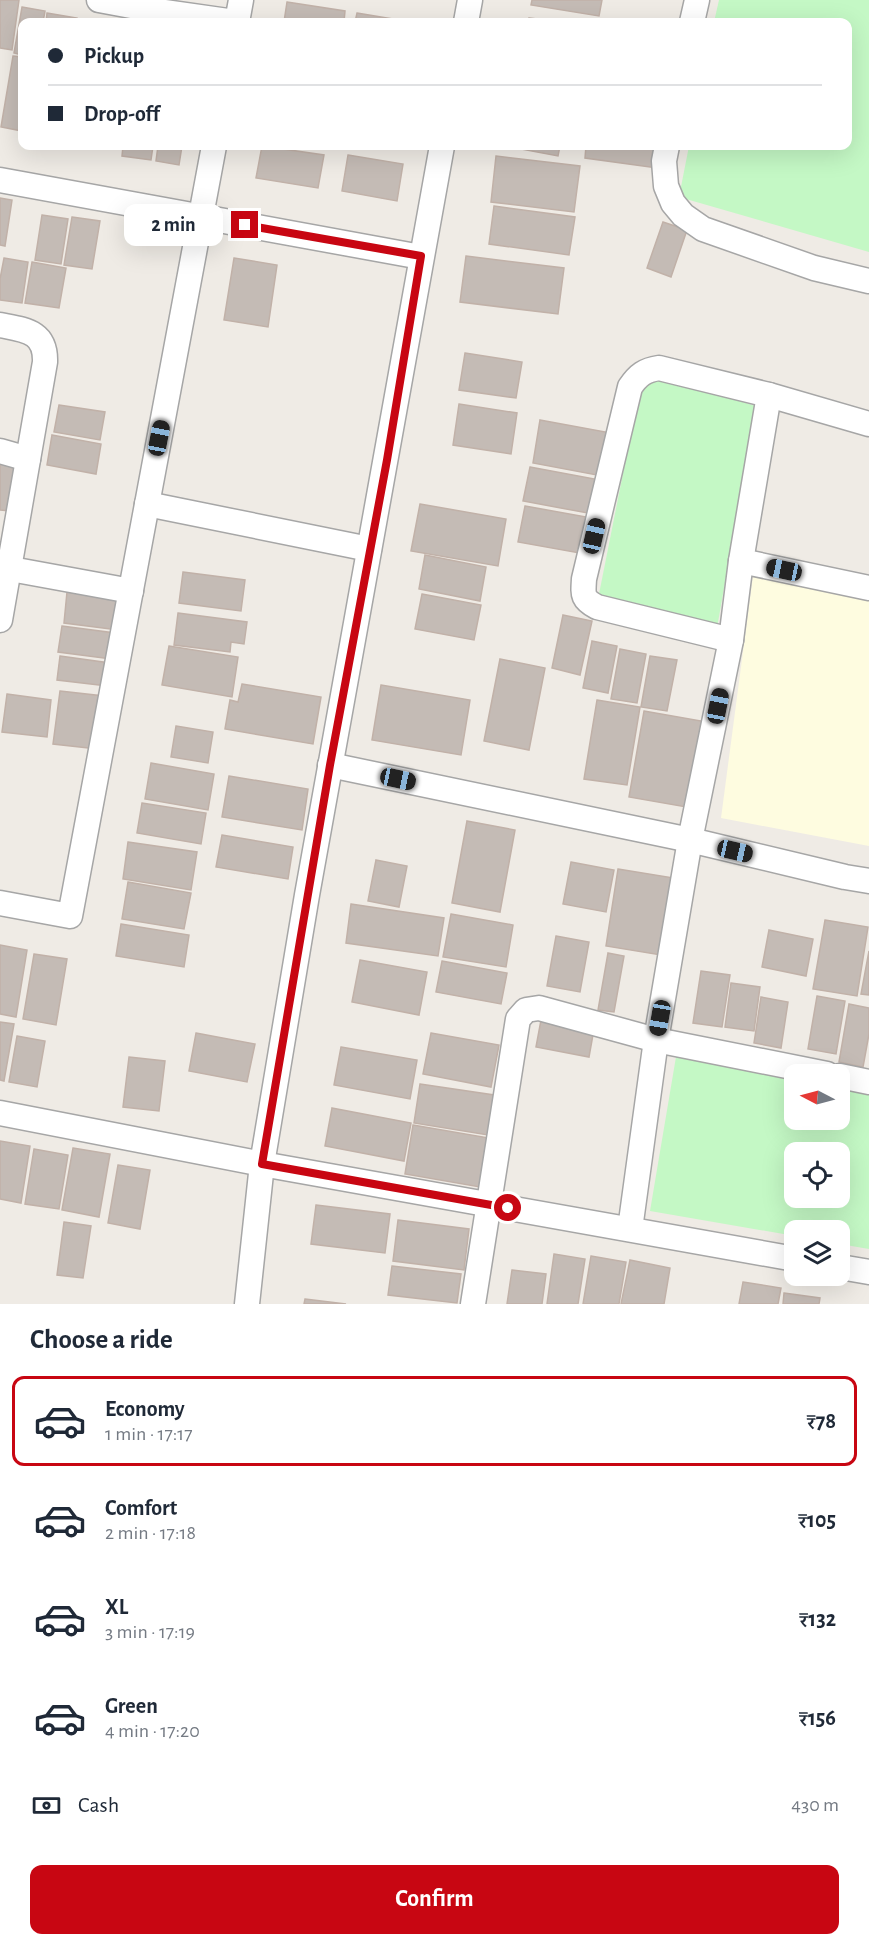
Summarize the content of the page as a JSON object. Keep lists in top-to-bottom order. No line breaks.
{"north":"left","page":{"banner":["Pickup","Drop-off"],"bubble":"2 min","heading":"Choose a ride","list":[{"name":"Economy","note":"1 min · 17:17","value":"₹78"},{"name":"Comfort","note":"2 min · 17:18","value":"₹105"},{"name":"XL","note":"3 min · 17:19","value":"₹132"},{"name":"Green","note":"4 min · 17:20","value":"₹156"}],"pay":["Cash","430 m"],"buttons":"Confirm"}}
